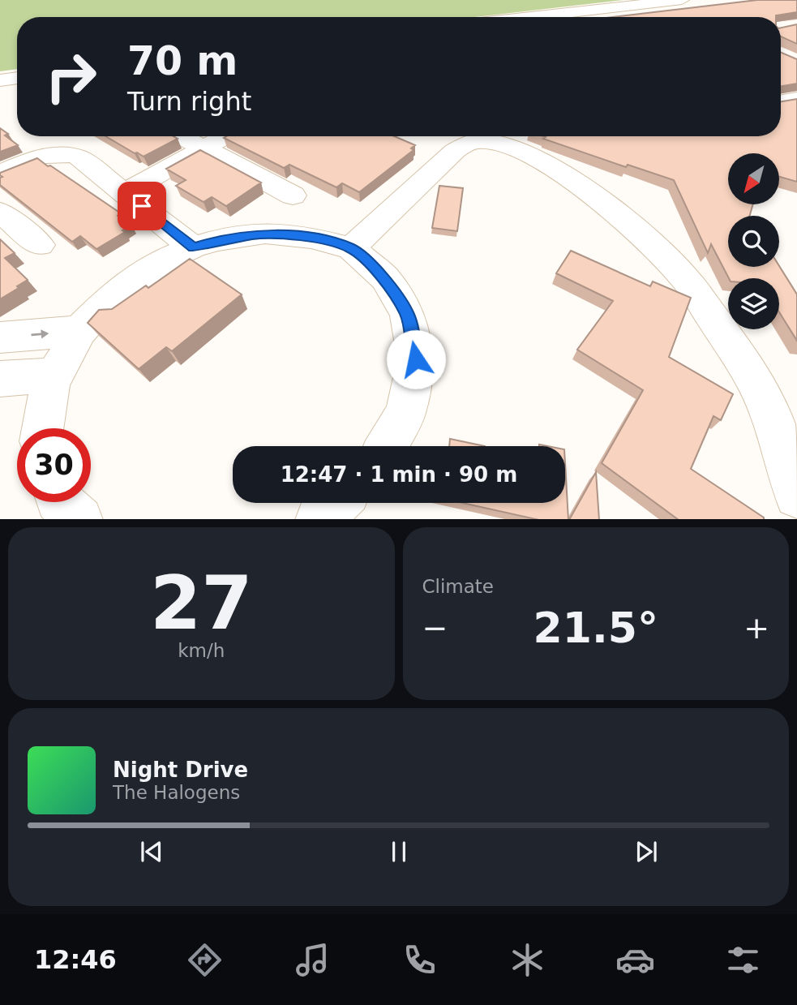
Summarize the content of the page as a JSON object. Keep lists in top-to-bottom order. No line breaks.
{"north":"bottom left","page":{"turn":["70 m","Turn right"],"limit":"30","trip":"12:47 · 1 min · 90 m","tile":[["27","km/h"],"Climate"],"heat":["−","21.5°","+"],"song":["Night Drive","The Halogens"],"tabs":"12:46"}}
